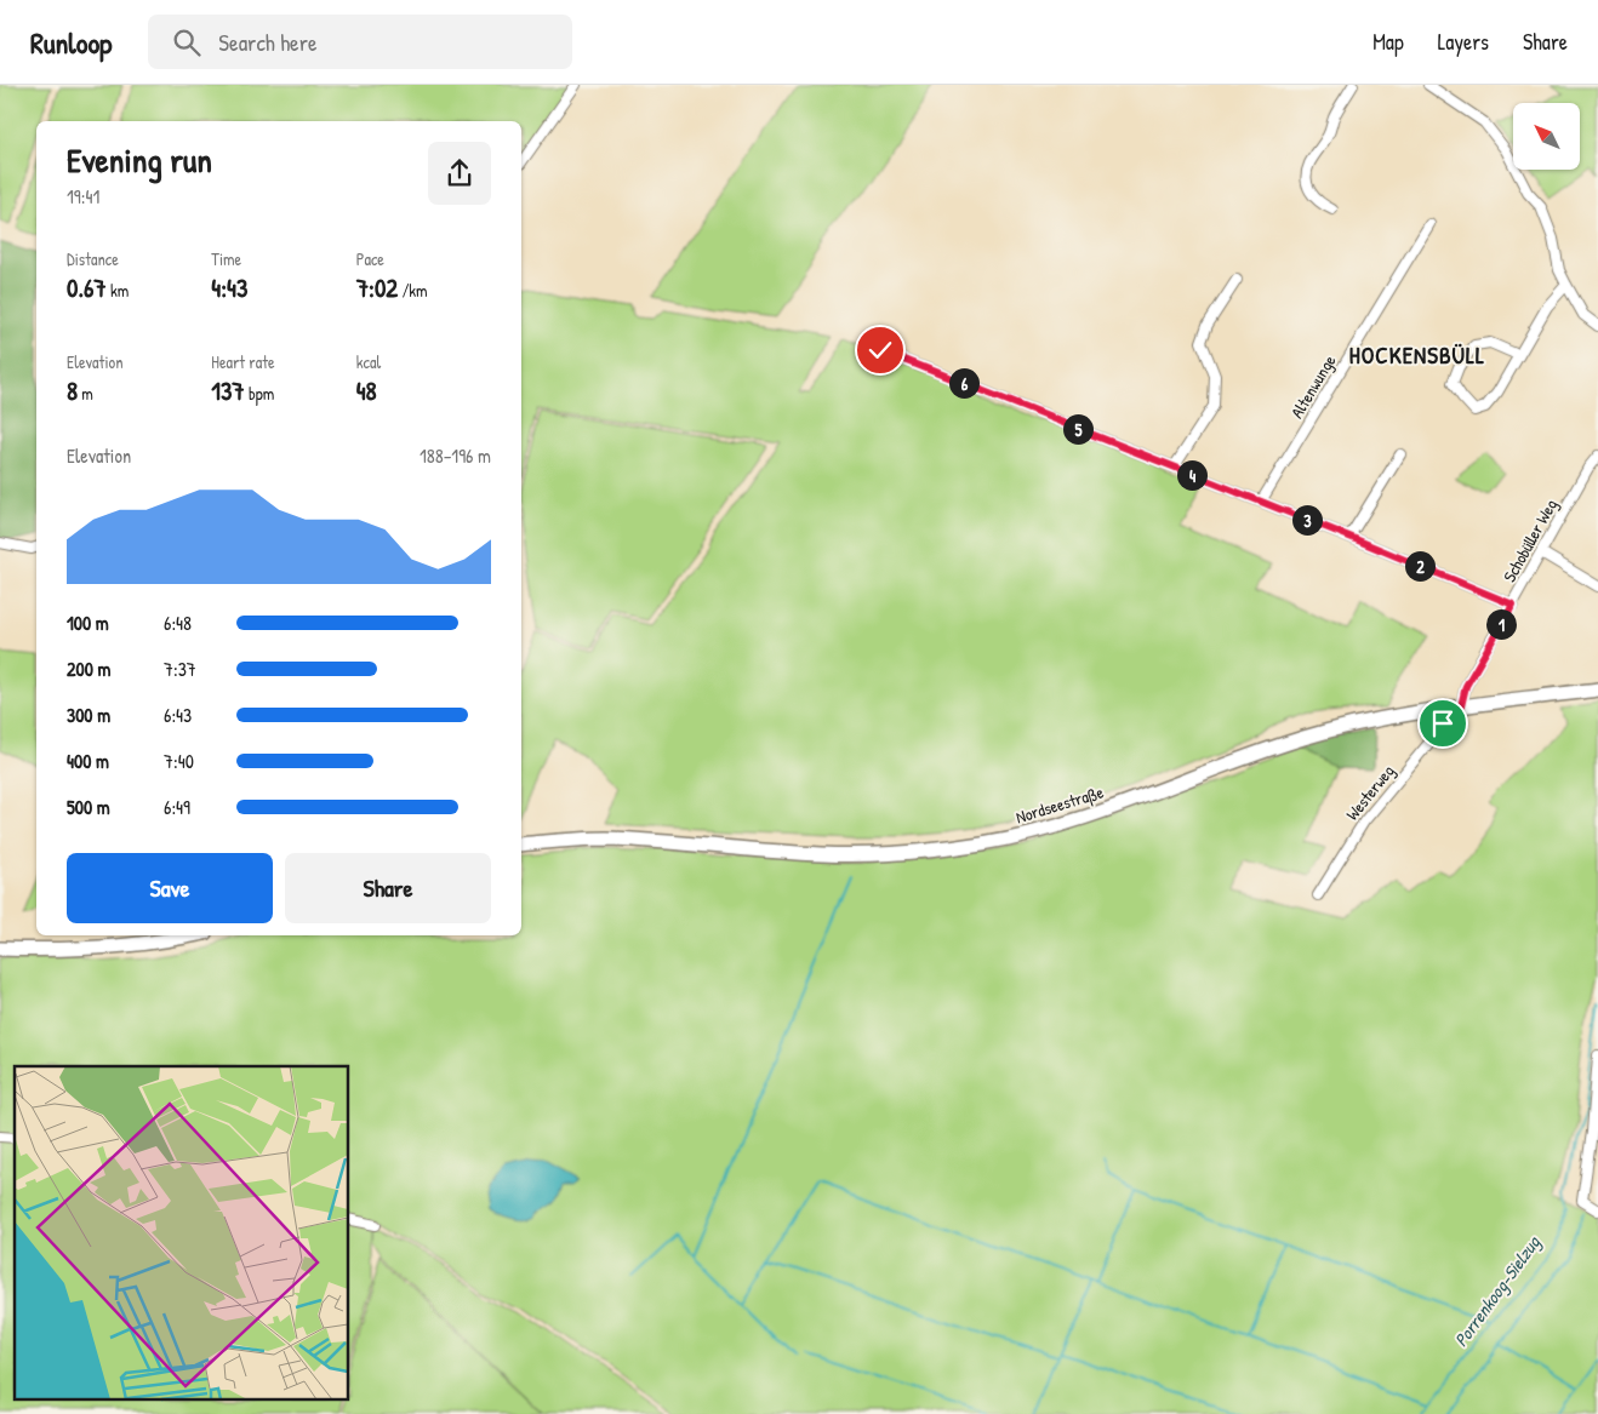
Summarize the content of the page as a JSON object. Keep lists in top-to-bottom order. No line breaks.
{"streets":{"main road":["Nordseestraße"],"street":["Altenwunge","Schobüller Weg","Westerweg"]},"crossings":[["Schobüller Weg","Nordseestraße"],["Westerweg","Nordseestraße"]],"districts":["HOCKENSBÜLL"],"water":["Porrenkoog-Sielzug"],"north":"top left","page":{"header":"Runloop","search":"Search here","nav":["Map","Layers","Share"],"heading":["Evening run","19:41"],"stats":[["Distance","0.67 km"],["Time","4:43"],["Pace","7:02 /km"],["Elevation","8 m"],["Heart rate","137 bpm"],["kcal","48"]],"pins":["6","5","4","3","2","1"],"chart":["Elevation","188–196 m"],"list":[{"name":"100 m","note":"6:48"},{"name":"200 m","note":"7:37"},{"name":"300 m","note":"6:43"},{"name":"400 m","note":"7:40"},{"name":"500 m","note":"6:49"}],"buttons":["Save","Share"]}}
